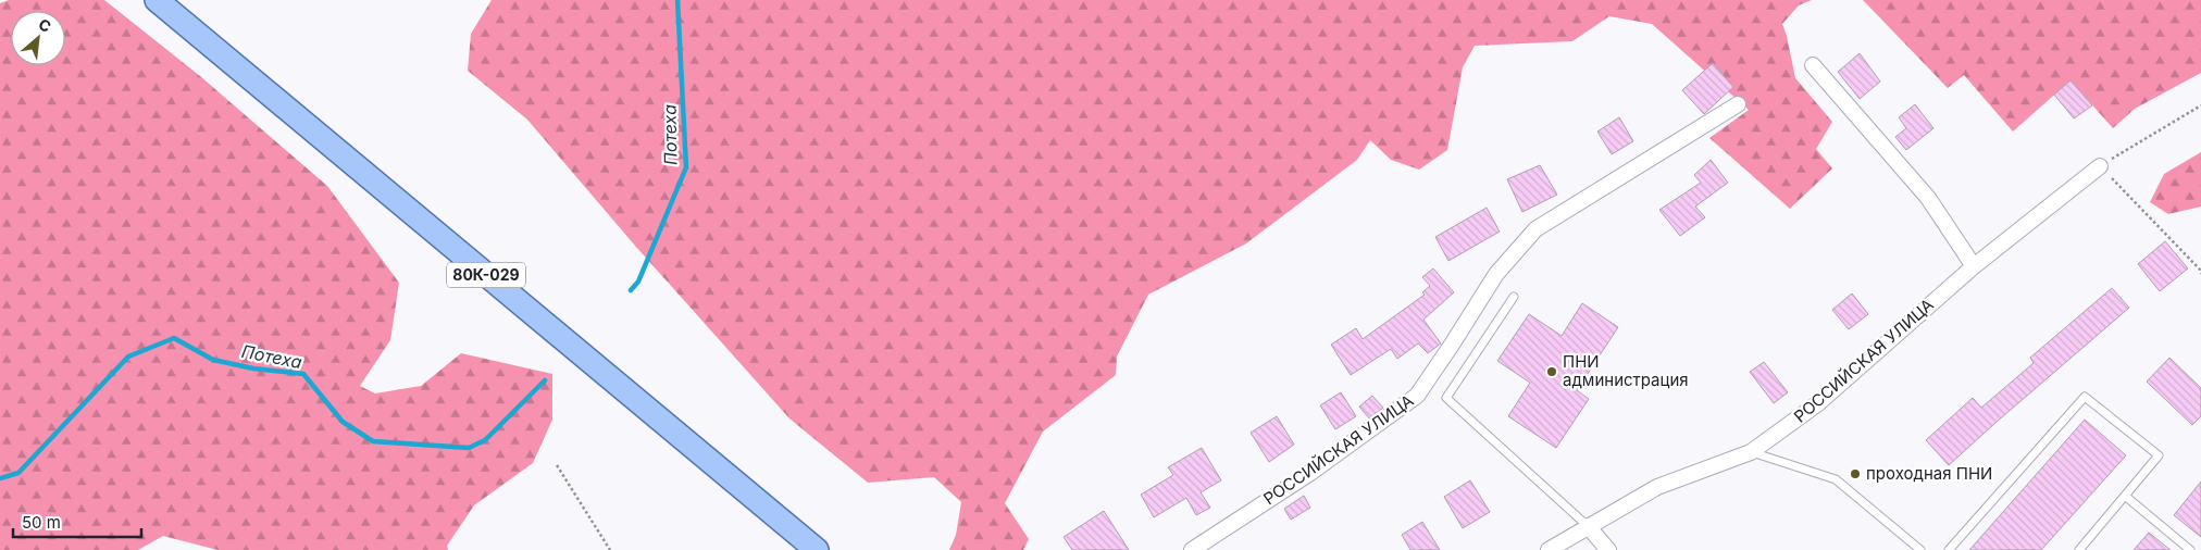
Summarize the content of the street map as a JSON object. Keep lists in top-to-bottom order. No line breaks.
{"streets":{"main road":["80К-029"],"street":["РОССИЙСКАЯ УЛИЦА"]},"water":["Потеха"],"places":["ПНИ администрация","проходная ПНИ"],"scale_bar":"50 m","north":"top right"}
